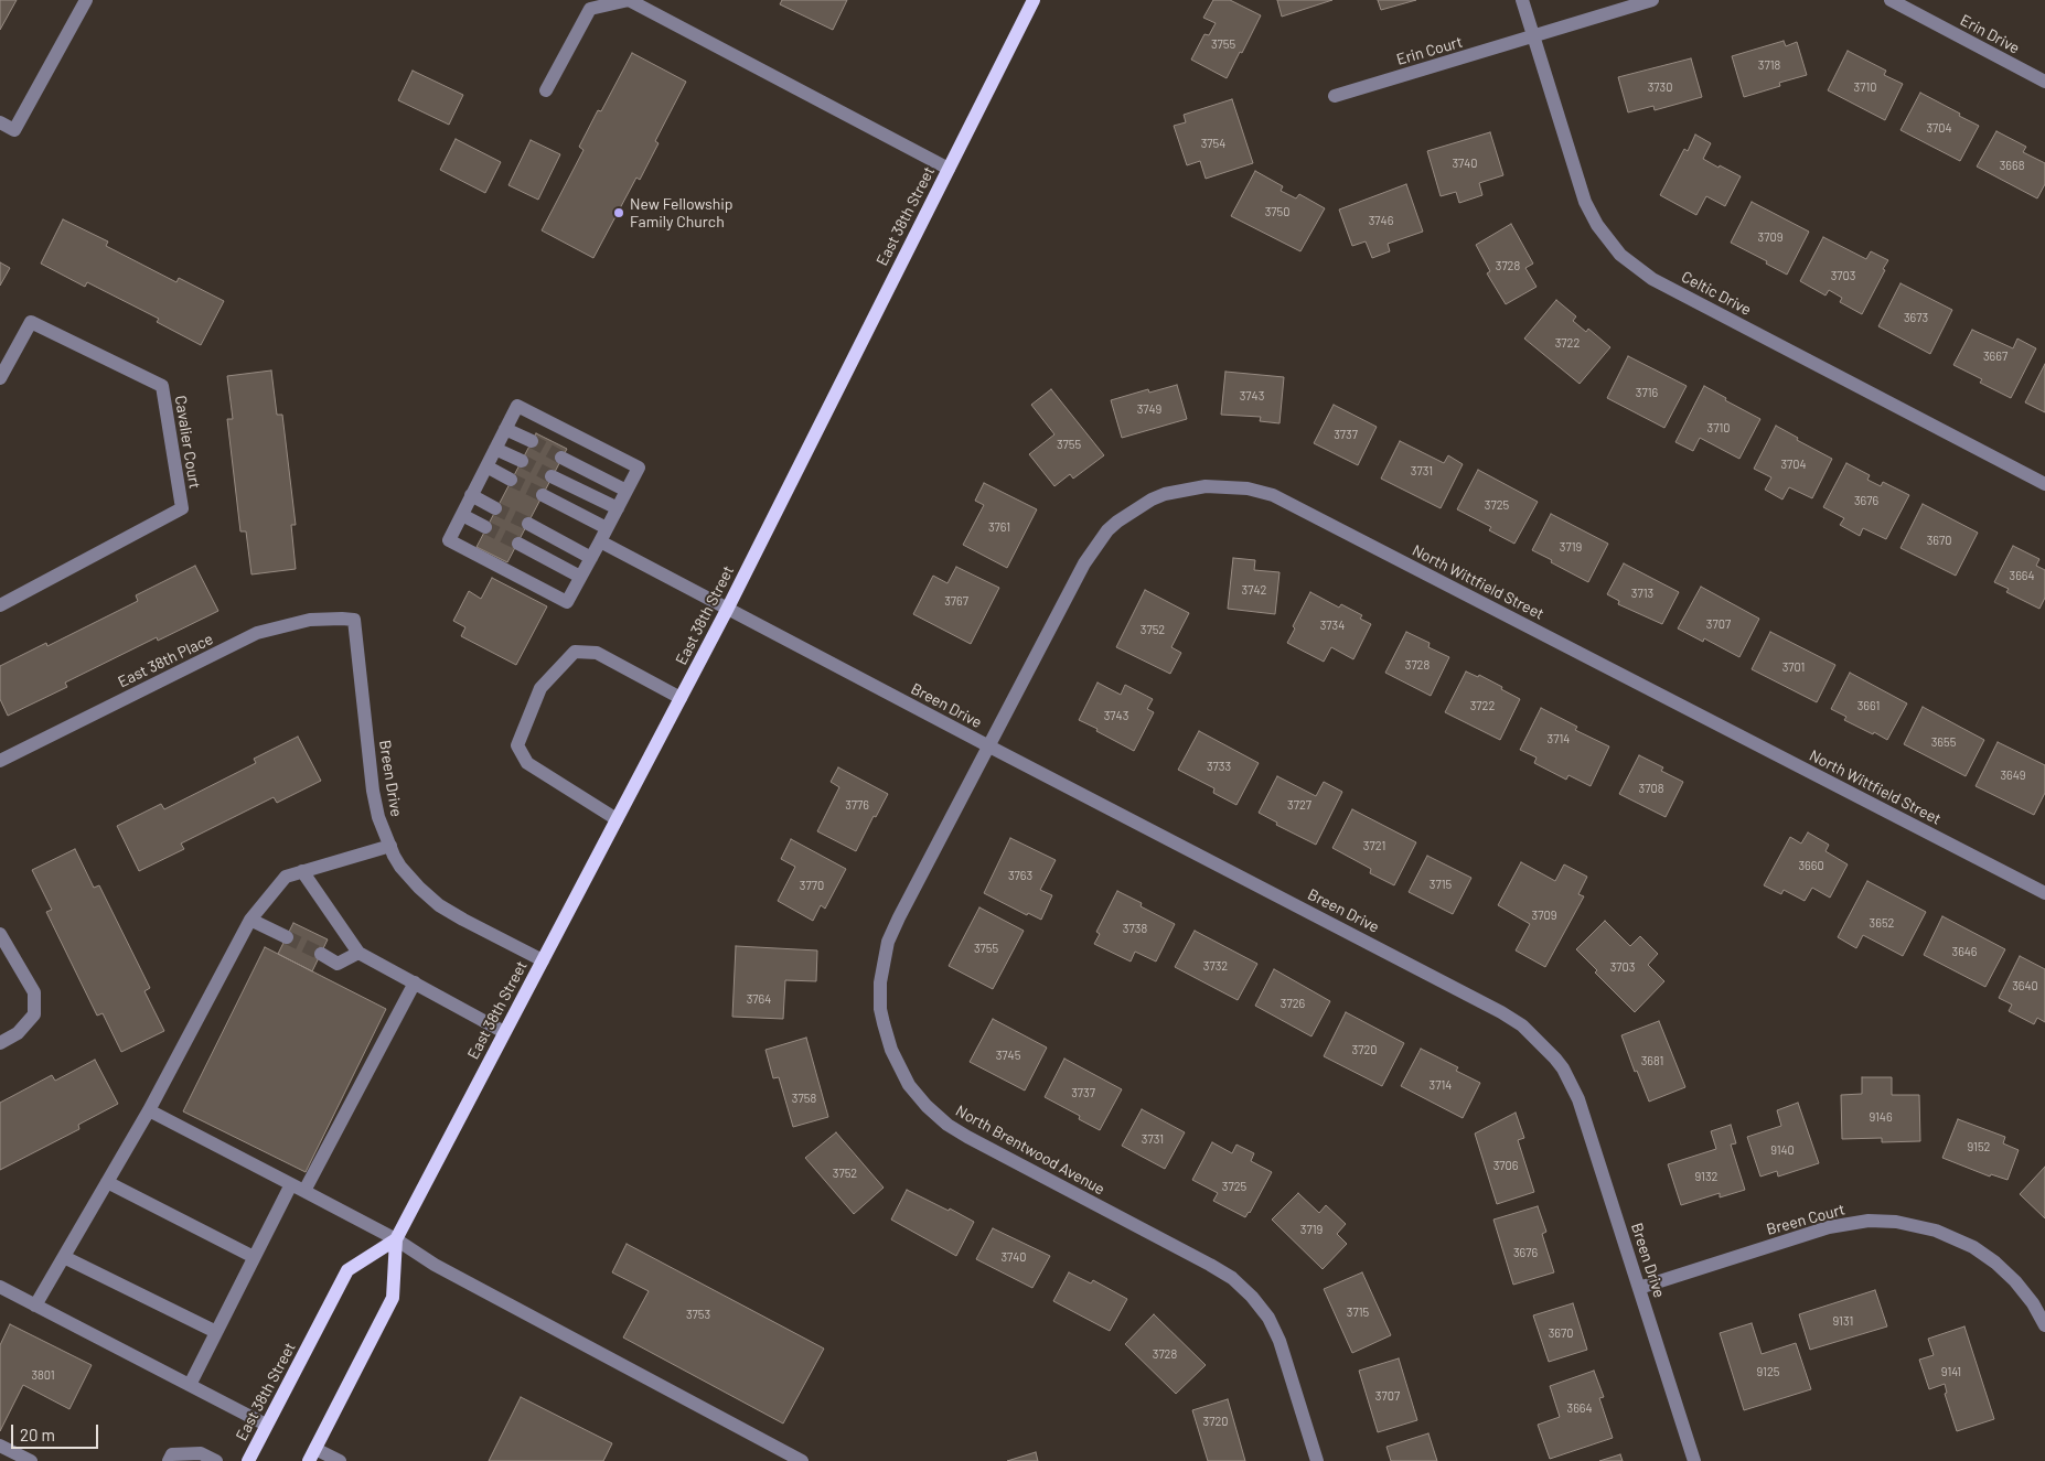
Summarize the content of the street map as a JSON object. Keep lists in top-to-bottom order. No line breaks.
{"streets":{"main road":["East 38th Street"],"street":["Erin Drive","Erin Court","Celtic Drive","Cavalier Court","North Wittfield Street","East 38th Place","Breen Drive","North Brentwood Avenue","Breen Court"]},"crossings":[["Erin Court","Celtic Drive"],["East 38th Street","Breen Drive"],["North Wittfield Street","Breen Drive"],["North Wittfield Street","North Brentwood Avenue"],["East 38th Place","Breen Drive"],["Breen Drive","North Brentwood Avenue"],["Breen Drive","Breen Court"]],"places":["New Fellowship Family Church"],"house_numbers":["3755","3718","3730","3710","3704","3754","3740","3668","3750","3746","3709","3728","3703","3673","3722","3667","3716","3743","3749","3710","3737","3755","3704","3731","3676","3725","3761","3670","3719","3664","3742","3713","3767","3707","3734","3752","3728","3701","3722","3661","3743","3714","3655","3733","3649","3708","3776","3727","3721","3660","3763","3715","3770","3709","3652","3738","3755","3646","3732","3703","3640","3764","3726","3720","3745","3681","3714","3737","3758","9146","3731","9152","9140","3706","3752","9132","3725","3719","3676","3740","3715","3753","9131","3670","3728","9125","9141","3801","3707","3664","3720"],"scale_bar":"20 m"}
